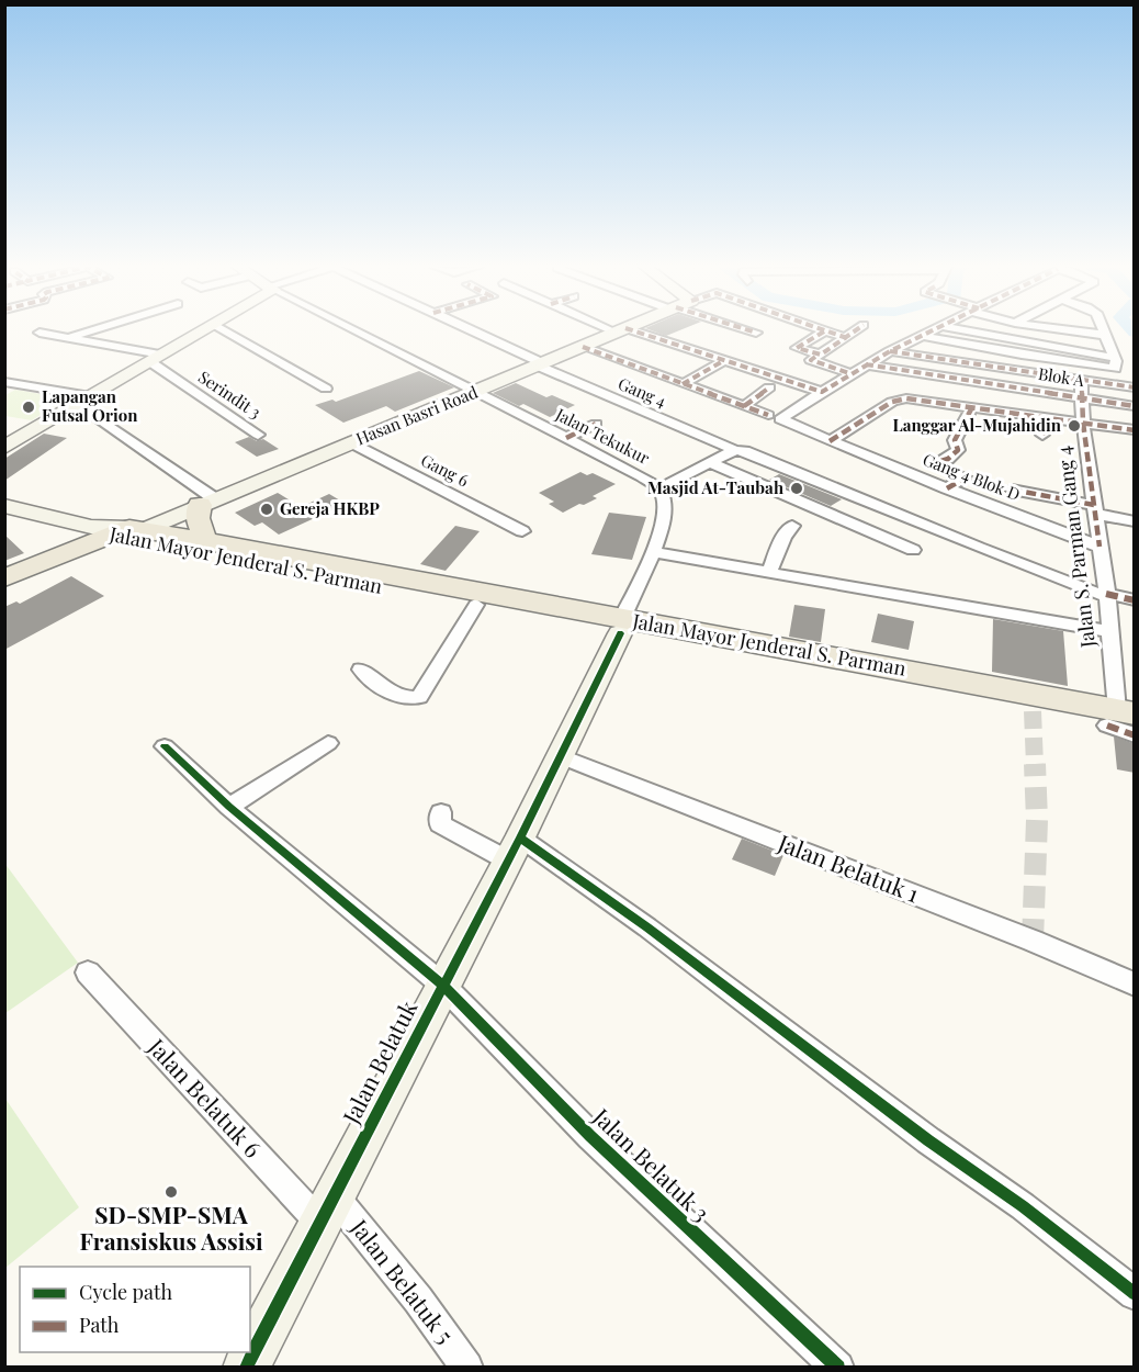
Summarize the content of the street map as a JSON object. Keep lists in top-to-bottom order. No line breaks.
{"streets":{"main road":["Jalan Mayor Jenderal S. Parman"],"street":["Blok A","Gang 4","Serindit 3","Hasan Basri Road","Jalan Tekukur","Gang 6","Gang 4 Blok D","Jalan S. Parman Gang 4","Jalan Belatuk 1","Jalan Belatuk","Jalan Belatuk 6","Jalan Belatuk 3","Jalan Belatuk 5"]},"crossings":[["Blok A","Jalan S. Parman Gang 4"],["Gang 4","Hasan Basri Road"],["Gang 4","Jalan S. Parman Gang 4"],["Hasan Basri Road","Jalan Tekukur"],["Hasan Basri Road","Gang 6"],["Hasan Basri Road","Jalan Mayor Jenderal S. Parman"],["Jalan Tekukur","Jalan Mayor Jenderal S. Parman"],["Jalan Tekukur","Jalan Belatuk"],["Gang 4 Blok D","Jalan S. Parman Gang 4"],["Jalan S. Parman Gang 4","Jalan Mayor Jenderal S. Parman"],["Jalan Mayor Jenderal S. Parman","Jalan Belatuk"],["Jalan Belatuk 1","Jalan Belatuk"],["Jalan Belatuk","Jalan Belatuk 6"],["Jalan Belatuk","Jalan Belatuk 3"],["Jalan Belatuk","Jalan Belatuk 5"],["Jalan Belatuk 6","Jalan Belatuk 5"]],"places":["Lapangan Futsal Orion","Langgar Al-Mujahidin","Masjid At-Taubah","Gereja HKBP","SD-SMP-SMA Fransiskus Assisi"],"legend":["Cycle path","Path"]}
